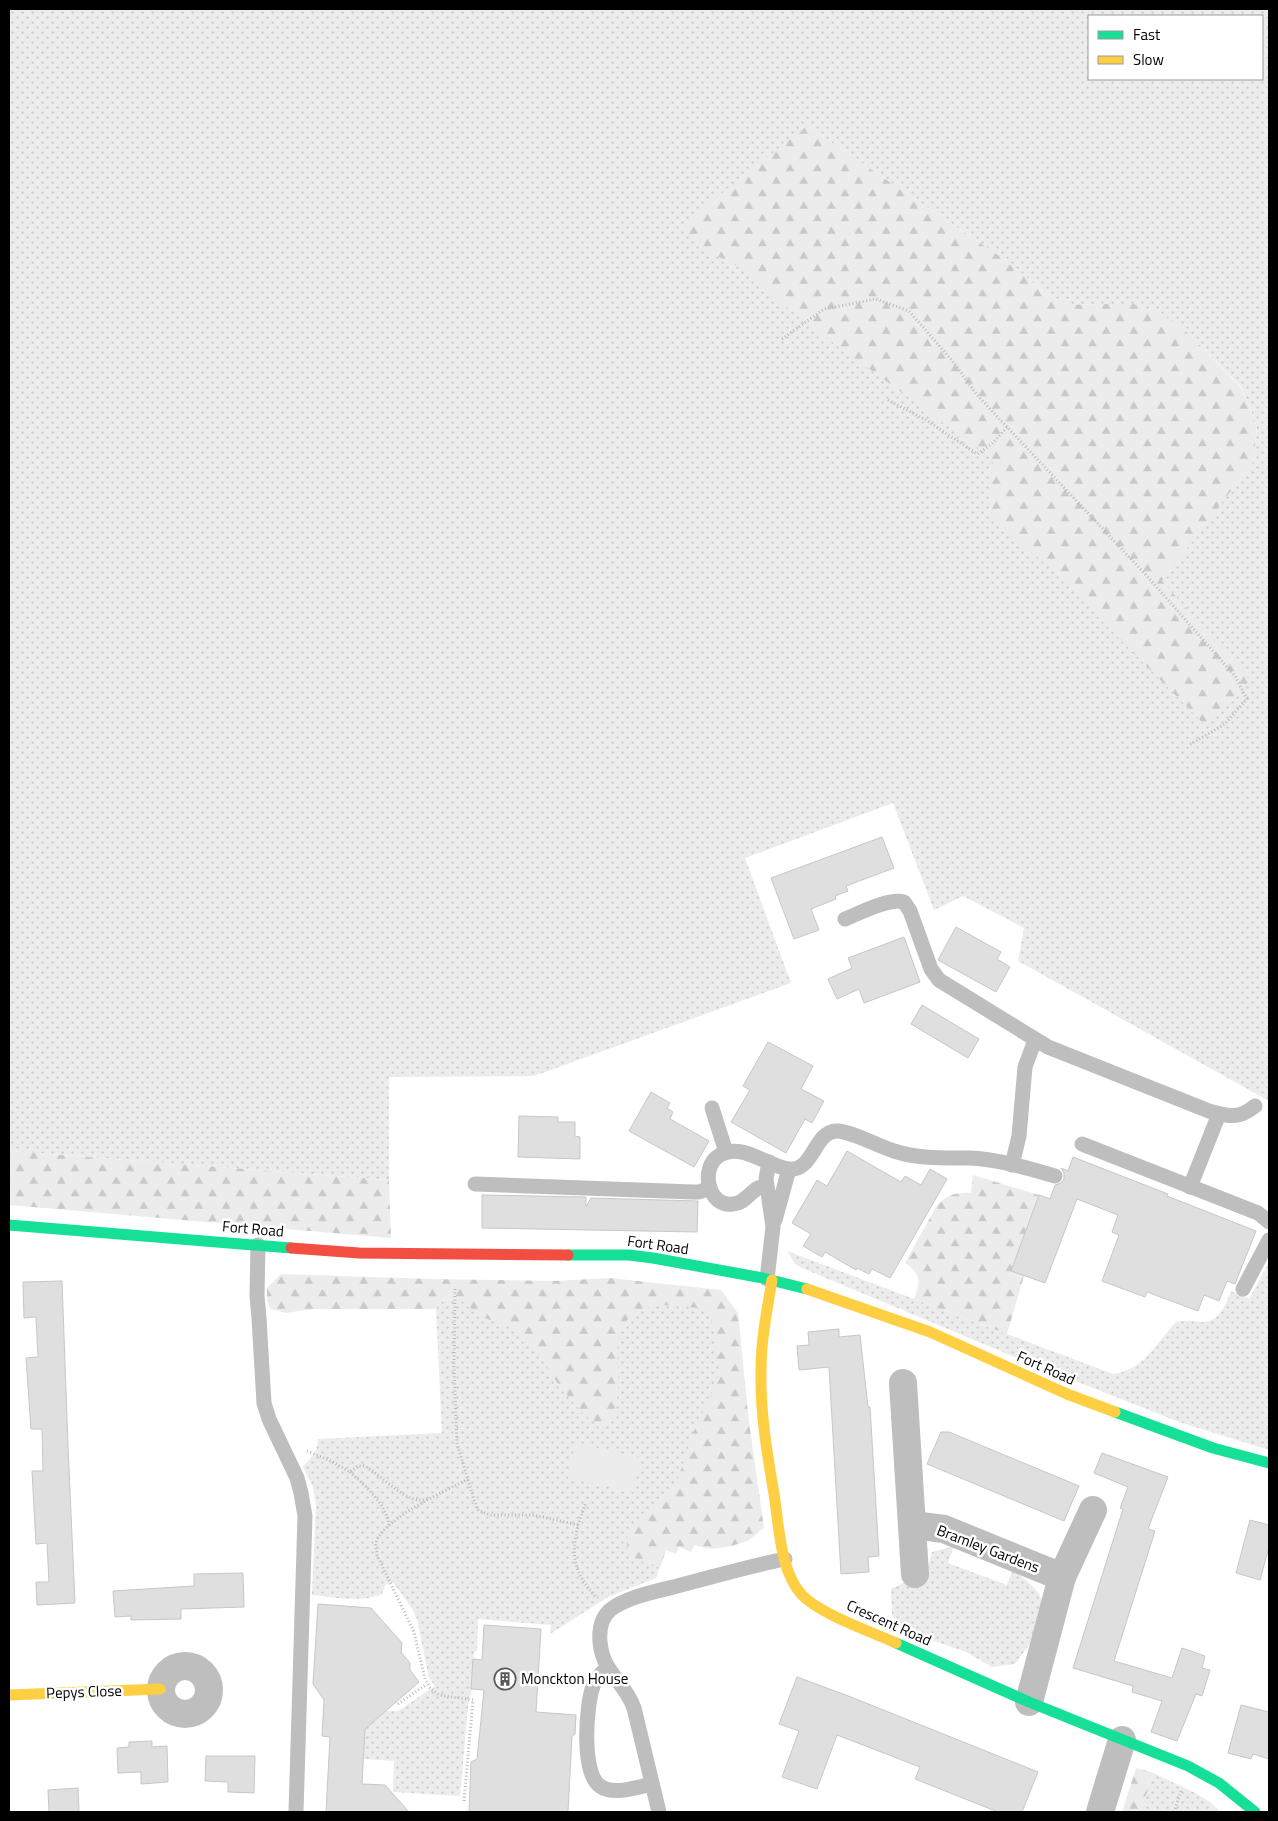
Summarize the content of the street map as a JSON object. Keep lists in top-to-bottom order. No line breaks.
{"streets":{"street":["Fort Road","Bramley Gardens","Crescent Road","Pepys Close"]},"crossings":[["Fort Road","Crescent Road"]],"places":{"building":["Monckton House"]},"legend":["Fast","Slow"]}
